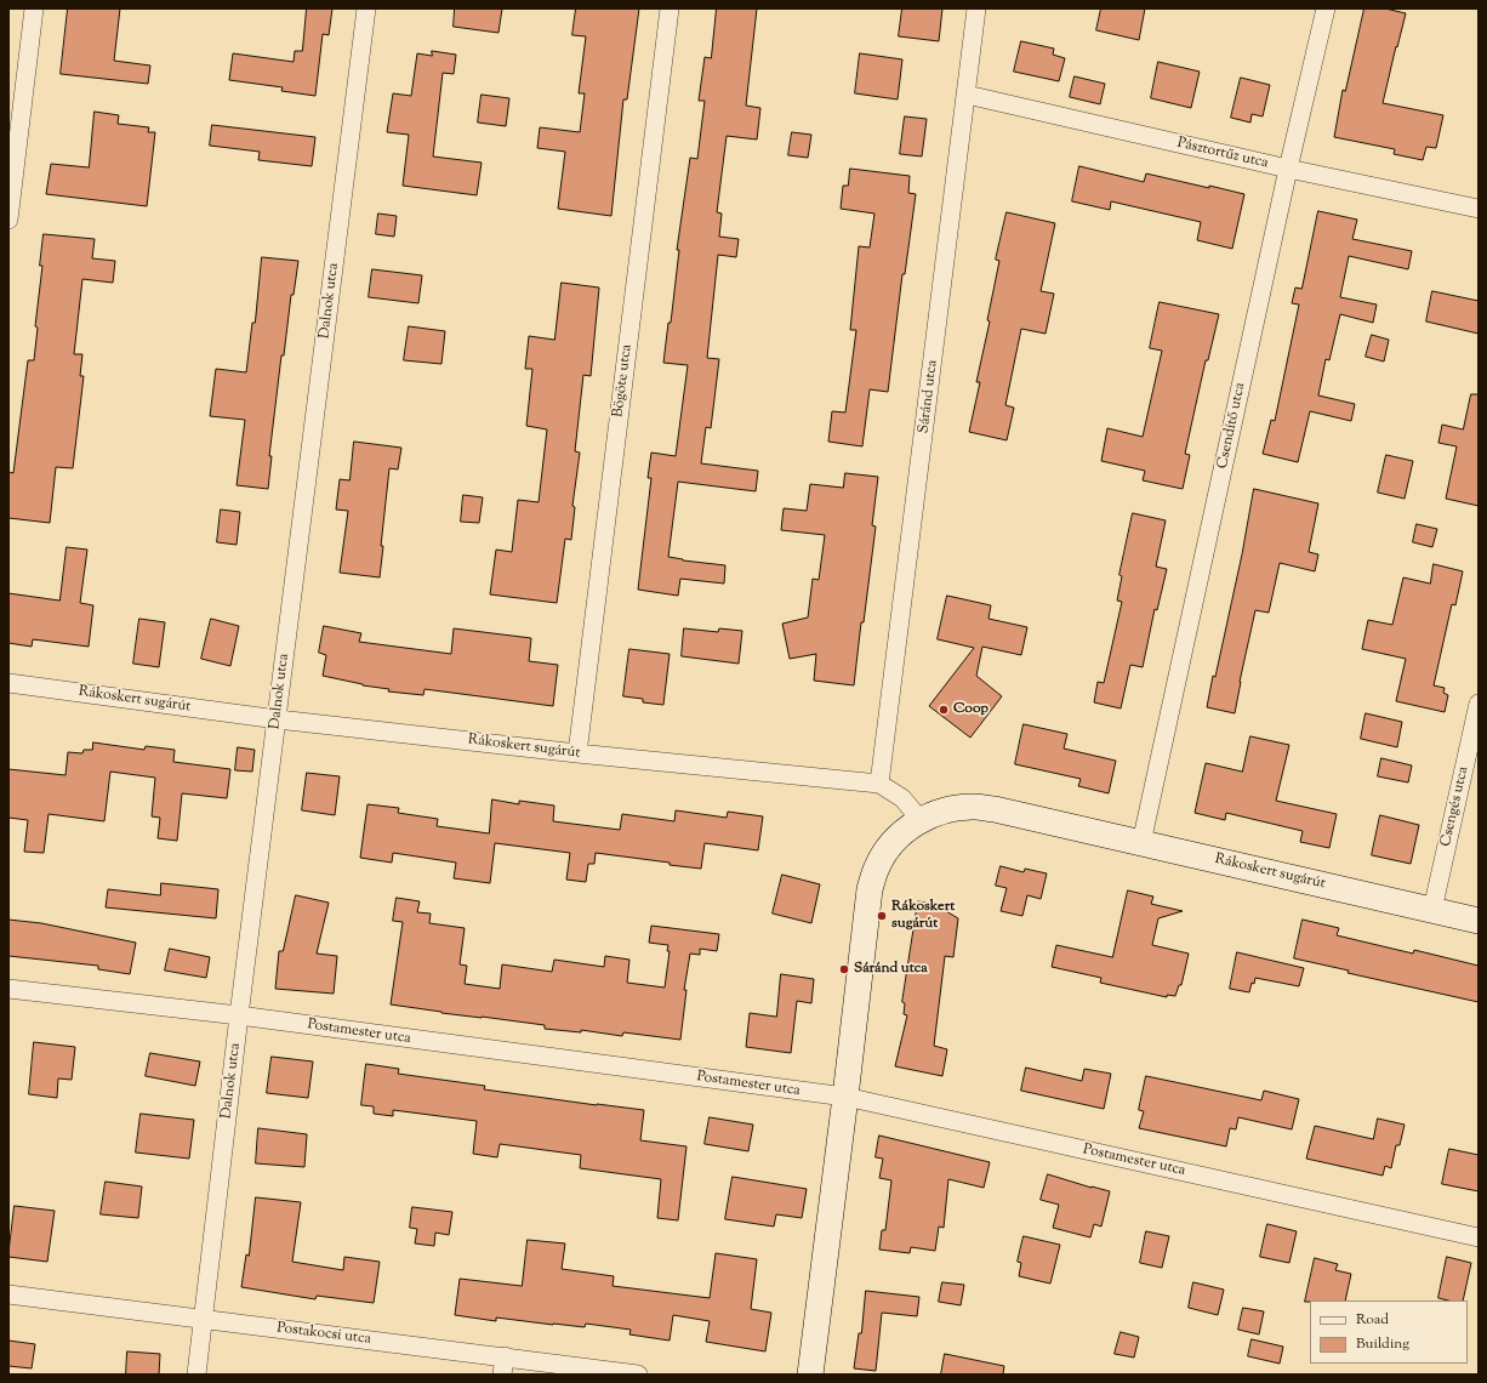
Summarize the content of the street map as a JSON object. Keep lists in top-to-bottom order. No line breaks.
{"streets":{"street":["Pásztortűz utca","Dalnok utca","Bögöte utca","Sáránd utca","Csendítő utca","Rákoskert sugárút","Csengés utca","Postamester utca","Postakocsi utca"]},"crossings":[["Pásztortűz utca","Sáránd utca"],["Pásztortűz utca","Csendítő utca"],["Dalnok utca","Rákoskert sugárút"],["Dalnok utca","Postamester utca"],["Dalnok utca","Postakocsi utca"],["Bögöte utca","Rákoskert sugárút"],["Sáránd utca","Rákoskert sugárút"],["Csendítő utca","Rákoskert sugárút"],["Rákoskert sugárút","Csengés utca"]],"places":["Coop","Rákoskert sugárút","Sáránd utca"],"legend":["Road","Building"]}
